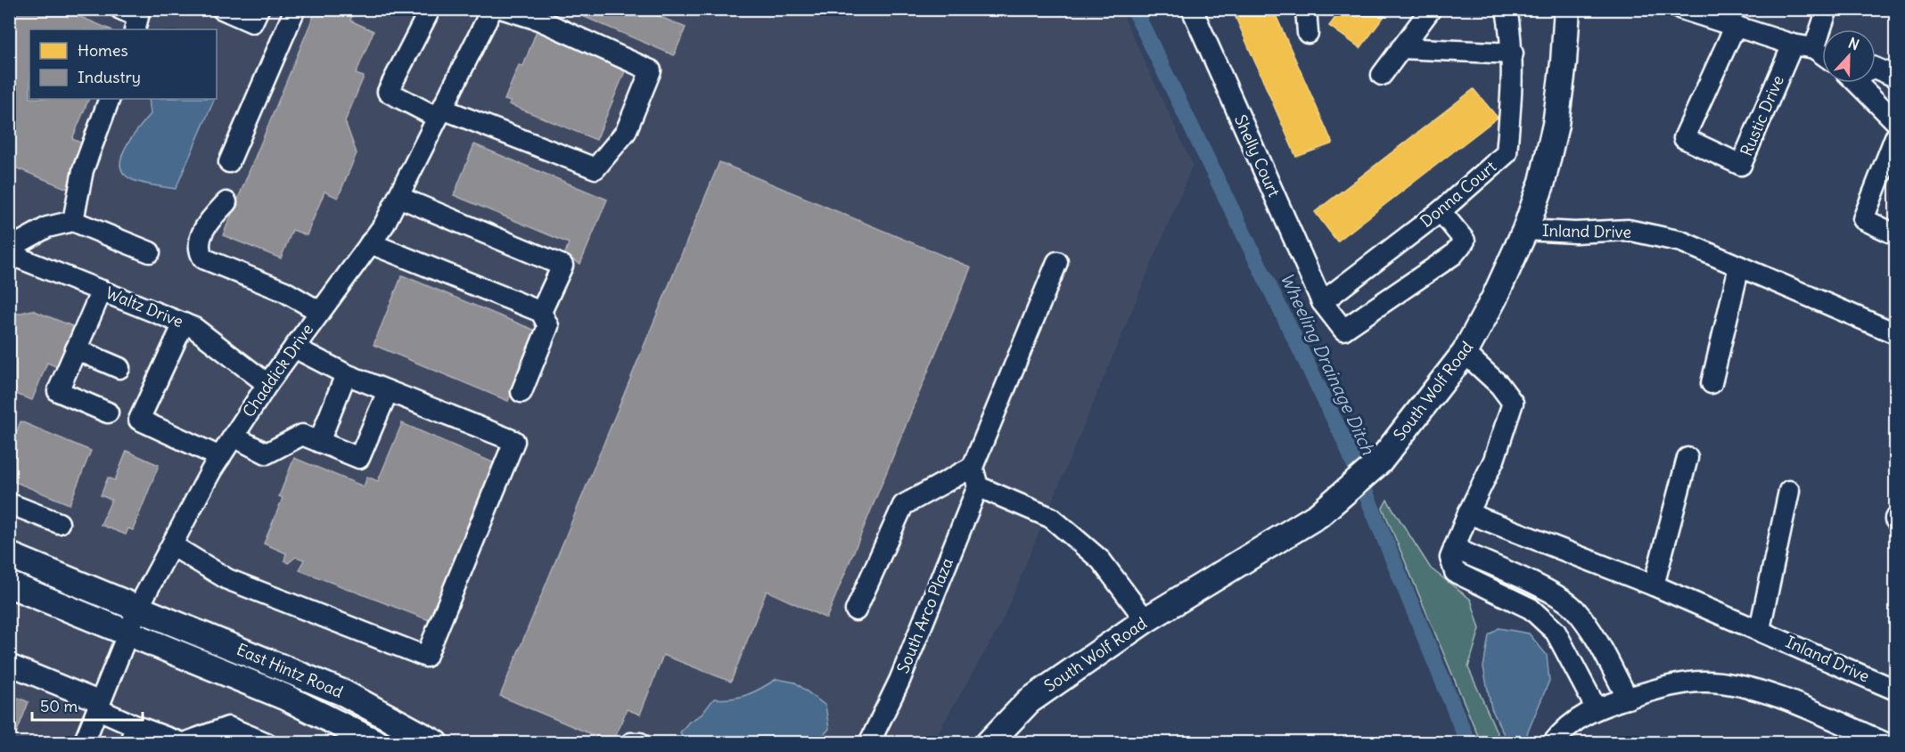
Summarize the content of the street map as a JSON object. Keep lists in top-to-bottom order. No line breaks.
{"streets":{"main road":["South Wolf Road","East Hintz Road"],"street":["Rustic Drive","Shelly Court","Donna Court","Inland Drive","Waltz Drive","Chaddick Drive","South Arco Plaza"]},"crossings":[["Shelly Court","Donna Court"],["Inland Drive","South Wolf Road"],["Waltz Drive","Chaddick Drive"],["Chaddick Drive","East Hintz Road"]],"water":["Wheeling Drainage Ditch"],"legend":["Homes","Industry"],"scale_bar":"50 m","north":"top"}
